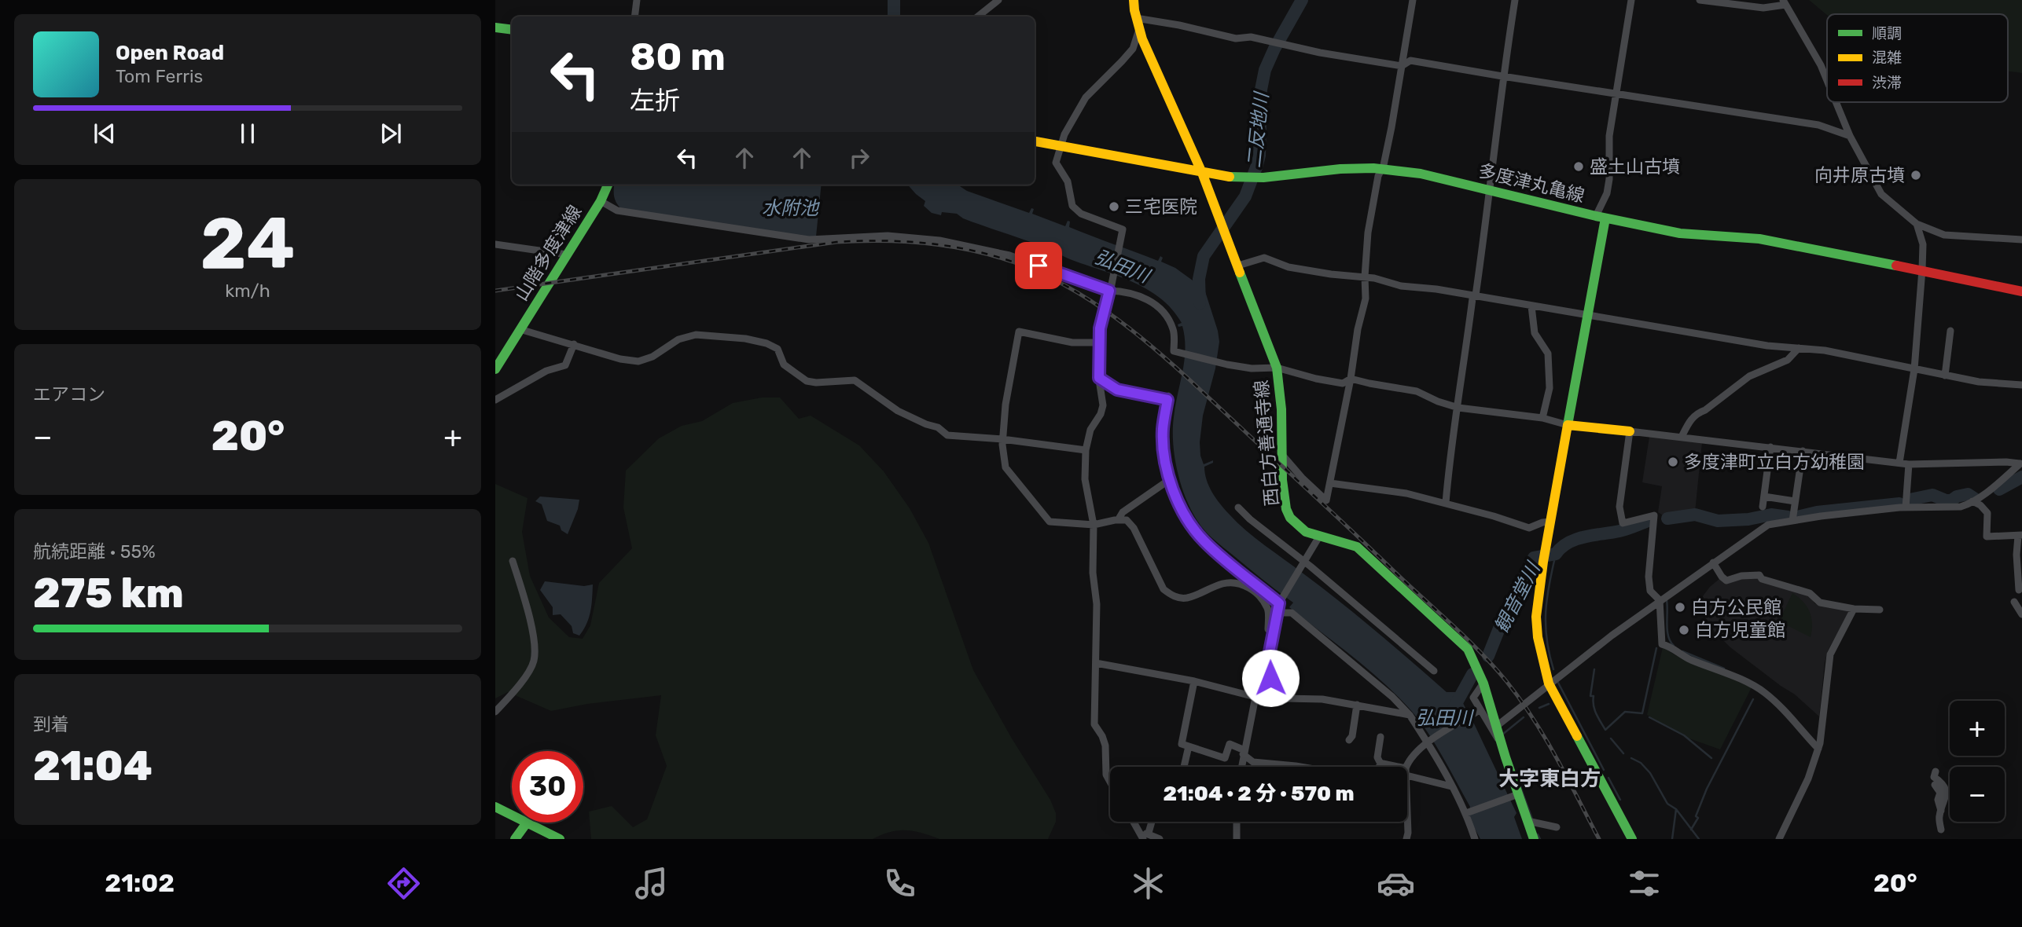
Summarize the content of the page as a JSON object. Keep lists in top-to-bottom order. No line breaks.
{"streets":{"main road":["多度津丸亀線","山階多度津線","西白方善通寺線"]},"crossings":[["多度津丸亀線","西白方善通寺線"]],"districts":["大字東白方"],"water":["二反地川","水附池","弘田川","観音堂川"],"places":["盛土山古墳","向井原古墳","三宅医院","多度津町立白方幼稚園","白方公民館","白方児童館"],"legend":["順調","混雑","渋滞"],"page":{"turn":["80 m","左折"],"song":["Open Road","Tom Ferris"],"tile":[["24","km/h"],"エアコン",["航続距離 · 55%","275 km"],["到着","21:04"]],"heat":["−","20°","+"],"map_buttons":["+","−"],"limit":"30","trip":"21:04 · 2 分 · 570 m","tabs":["21:02","20°"]}}
